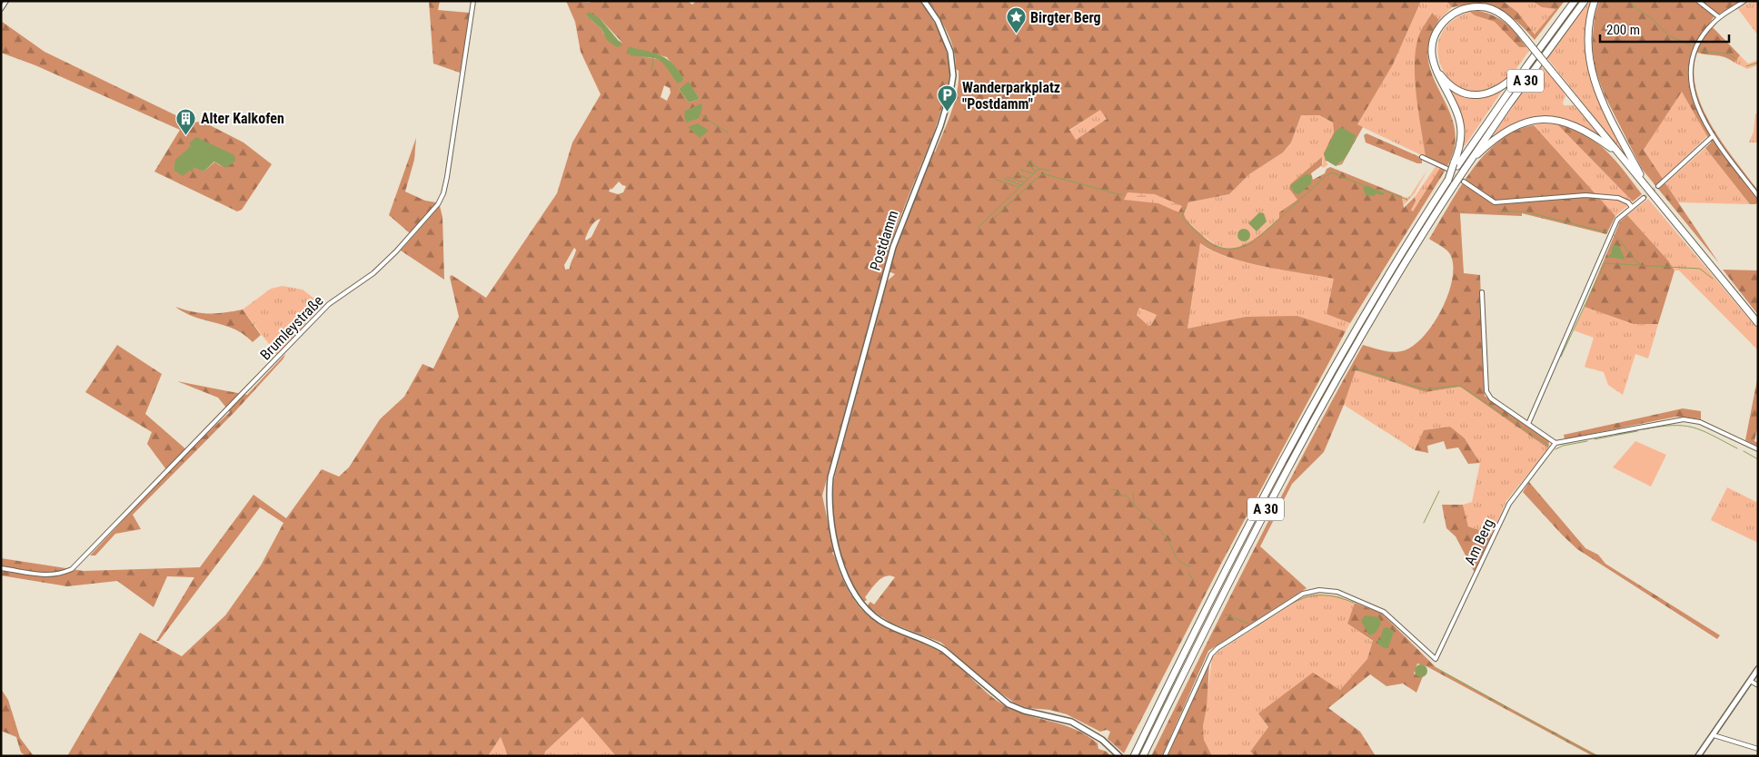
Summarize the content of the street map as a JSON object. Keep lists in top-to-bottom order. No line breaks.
{"streets":{"highway":["A 30"],"street":["Postdamm","Brumleystraße","Am Berg"]},"places":{"place":["Birgter Berg"],"parking":["Wanderparkplatz \"Postdamm\""],"building":["Alter Kalkofen"]},"scale_bar":"200 m"}
